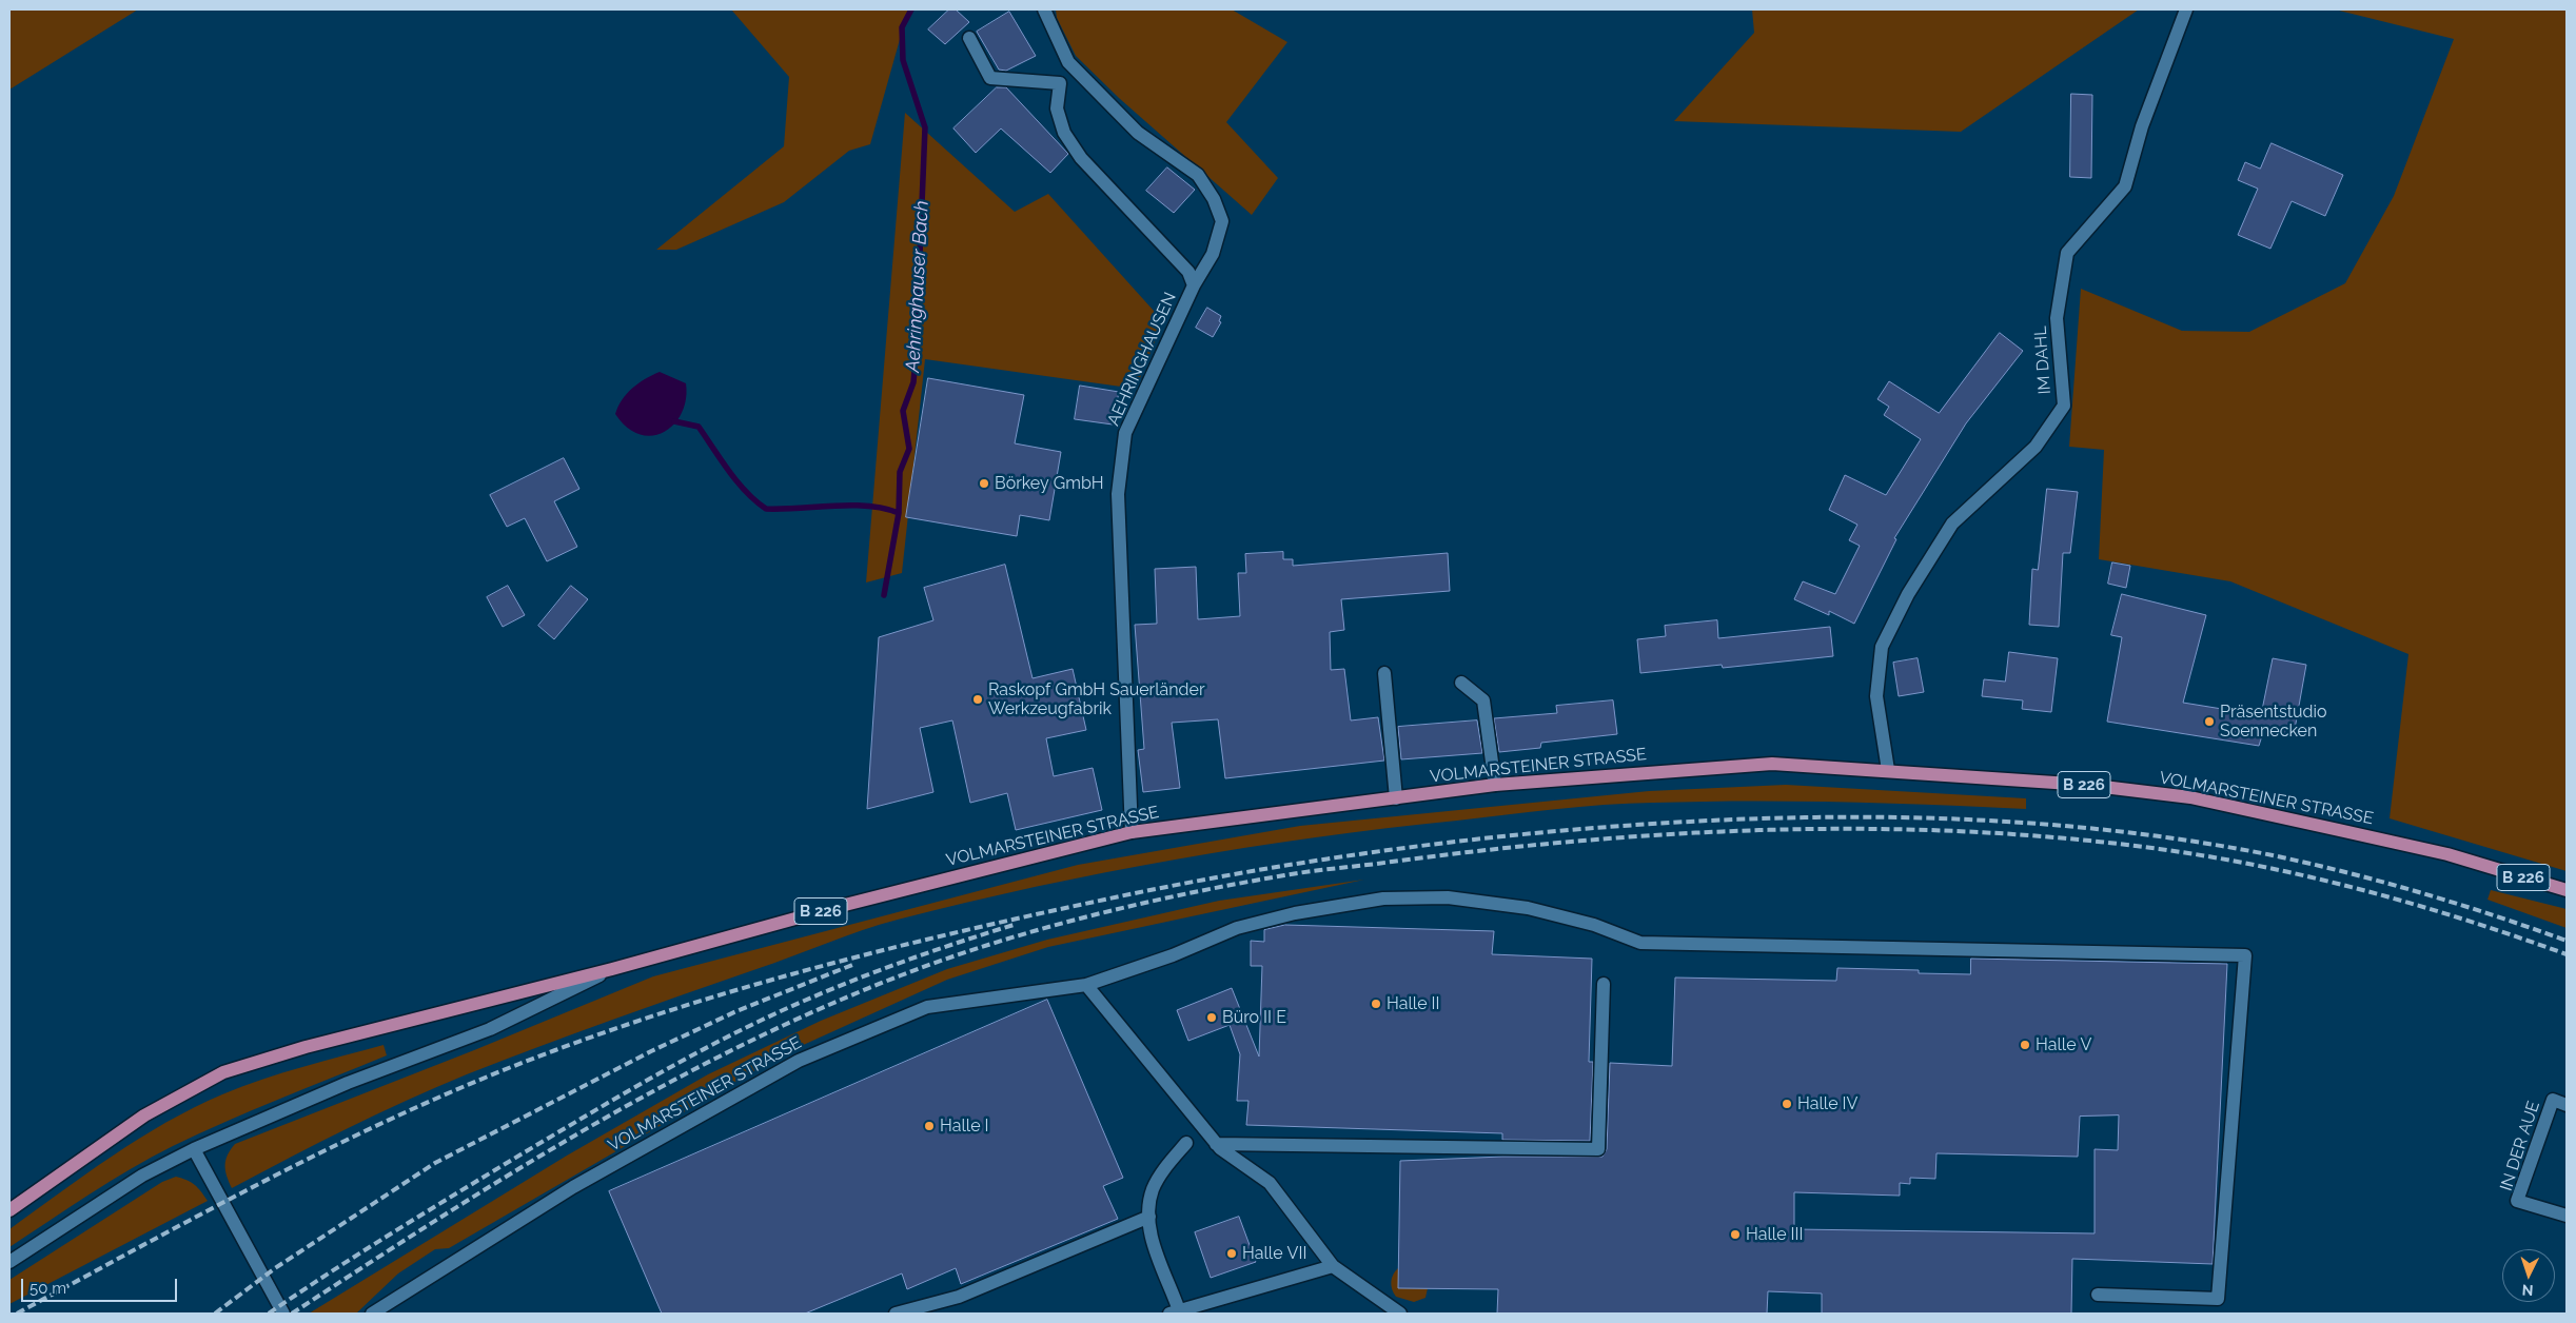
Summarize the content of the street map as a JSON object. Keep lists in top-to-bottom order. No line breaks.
{"streets":{"main road":["VOLMARSTEINER STRASSE","B 226"],"street":["AEHRINGHAUSEN","IM DAHL","IN DER AUE"]},"crossings":[["AEHRINGHAUSEN","VOLMARSTEINER STRASSE"],["IM DAHL","VOLMARSTEINER STRASSE"]],"water":["Aehringhauser Bach"],"places":["Börkey GmbH","Raskopf GmbH Sauerländer Werkzeugfabrik","Präsentstudio Soennecken","Halle II","Büro II E","Halle V","Halle IV","Halle I","Halle III","Halle VII"],"scale_bar":"50 m","north":"bottom"}
